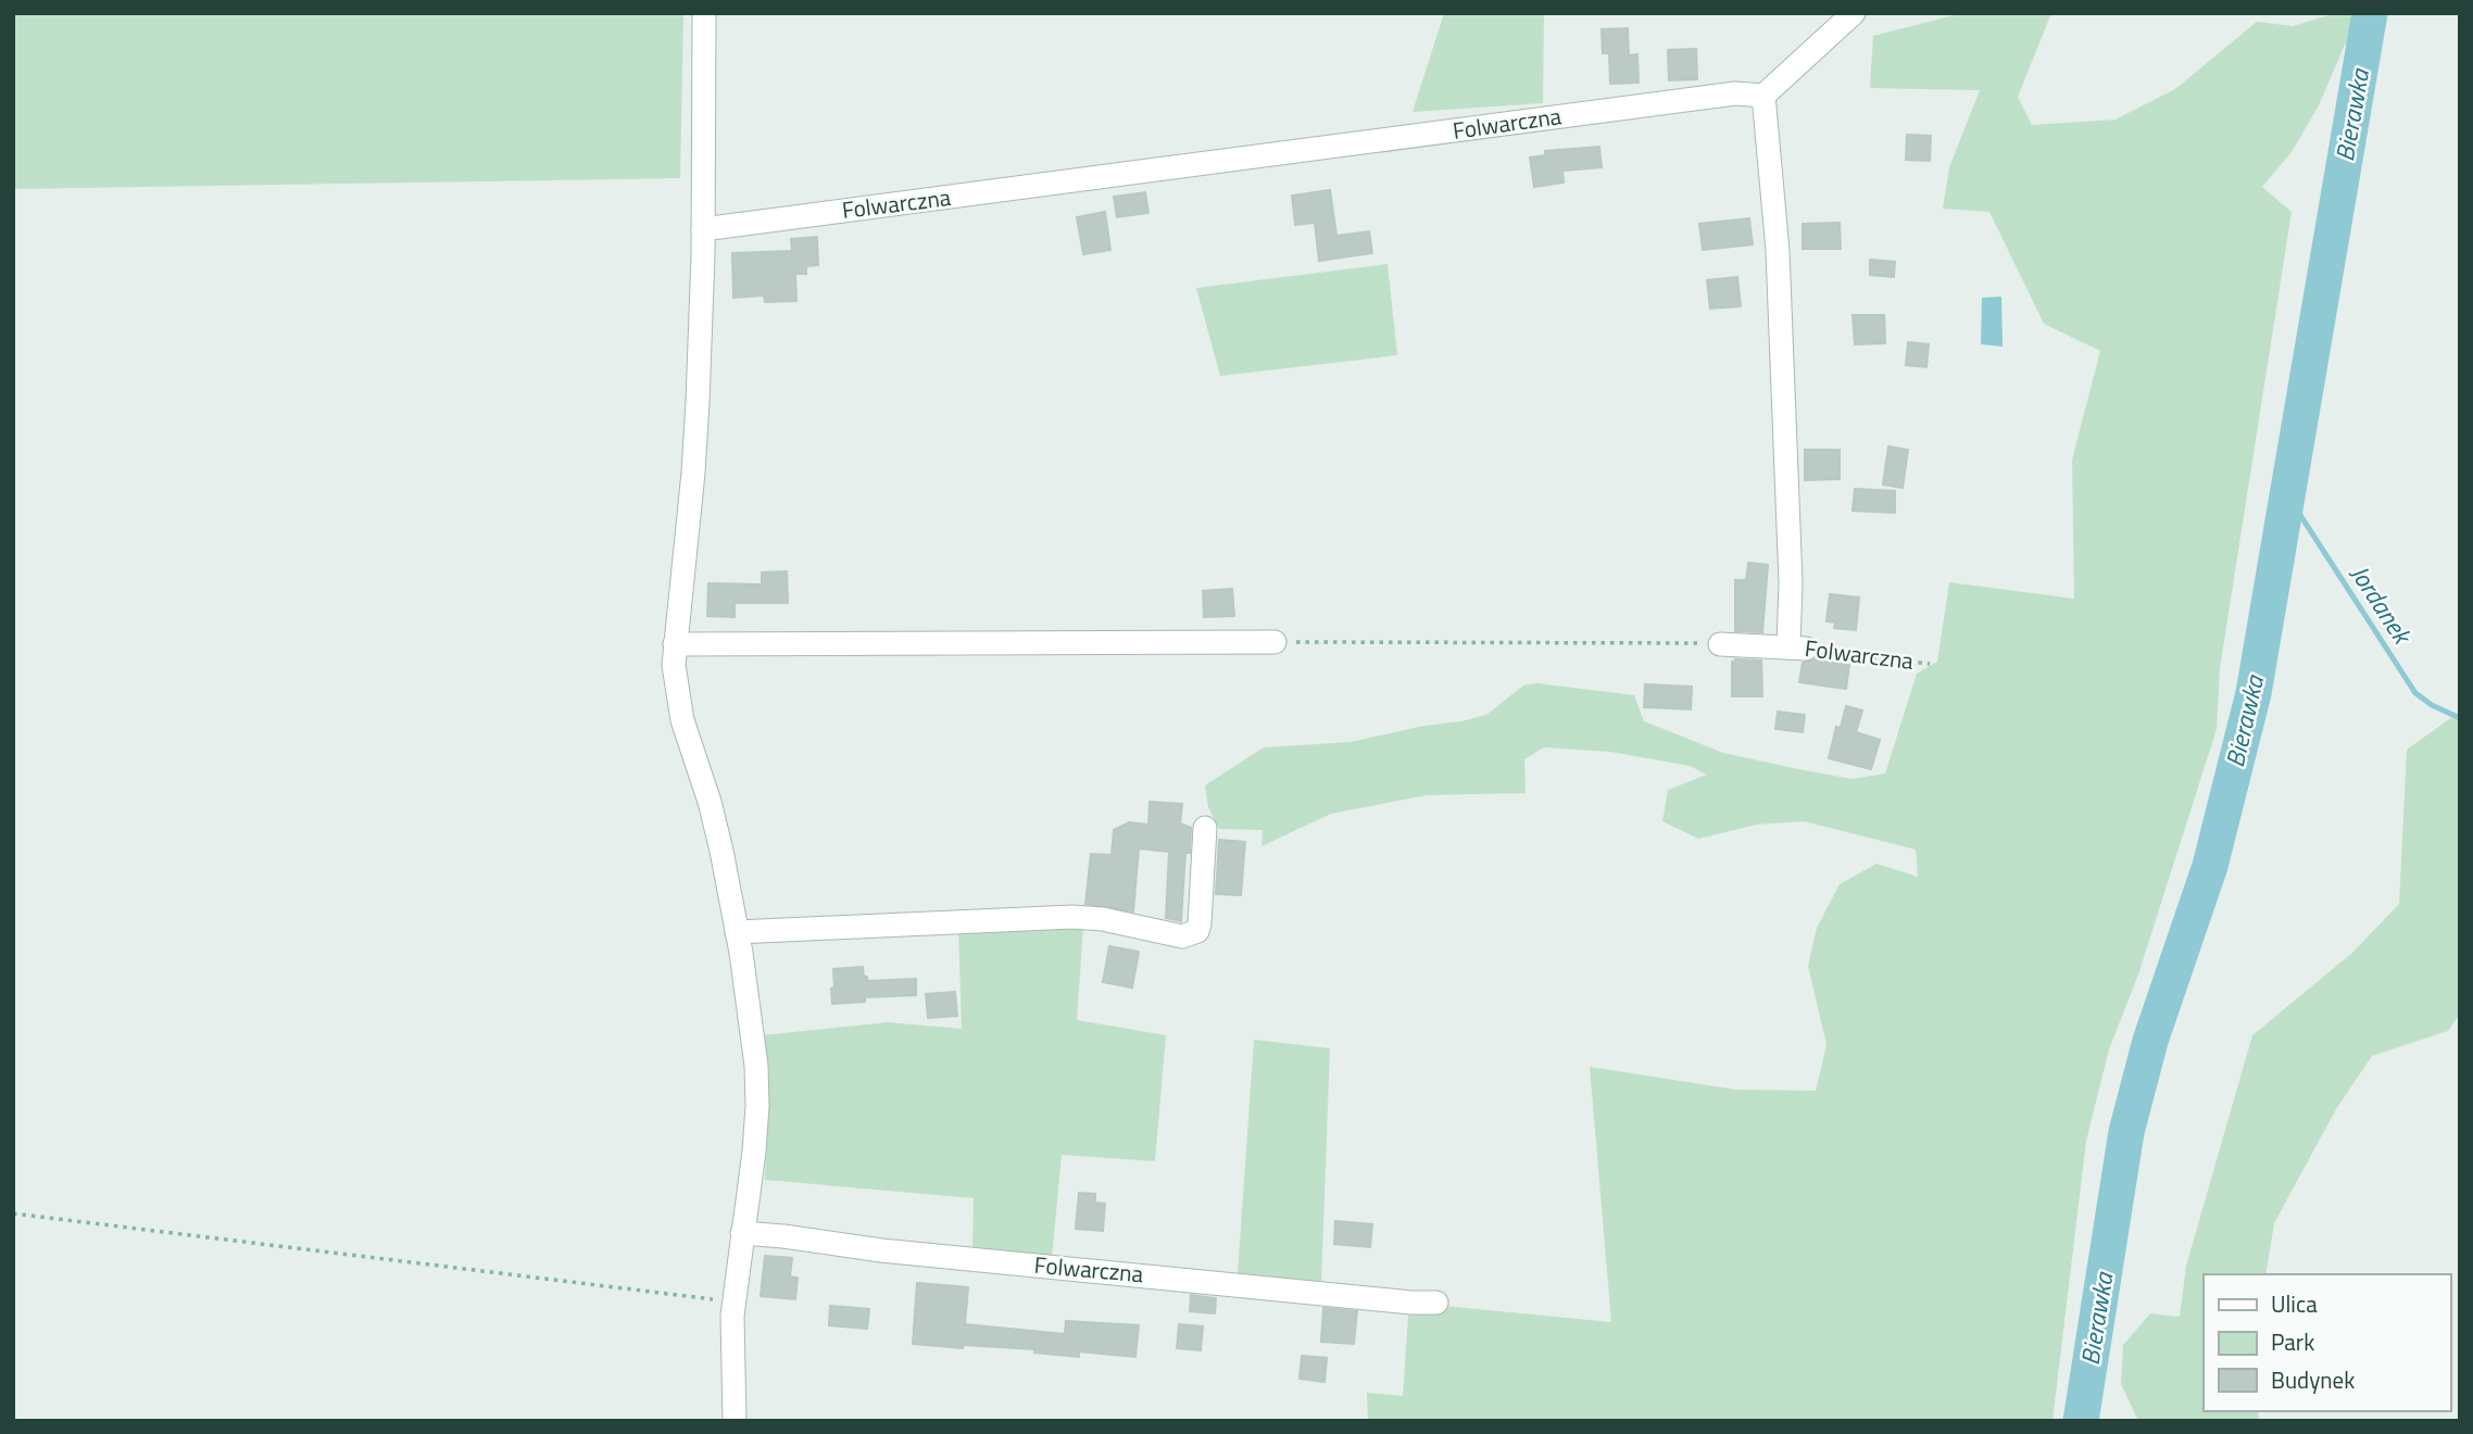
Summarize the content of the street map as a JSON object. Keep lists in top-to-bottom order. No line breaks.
{"streets":{"street":["Folwarczna"]},"water":["Bierawka","Jordanek"],"legend":["Ulica","Park","Budynek"]}
